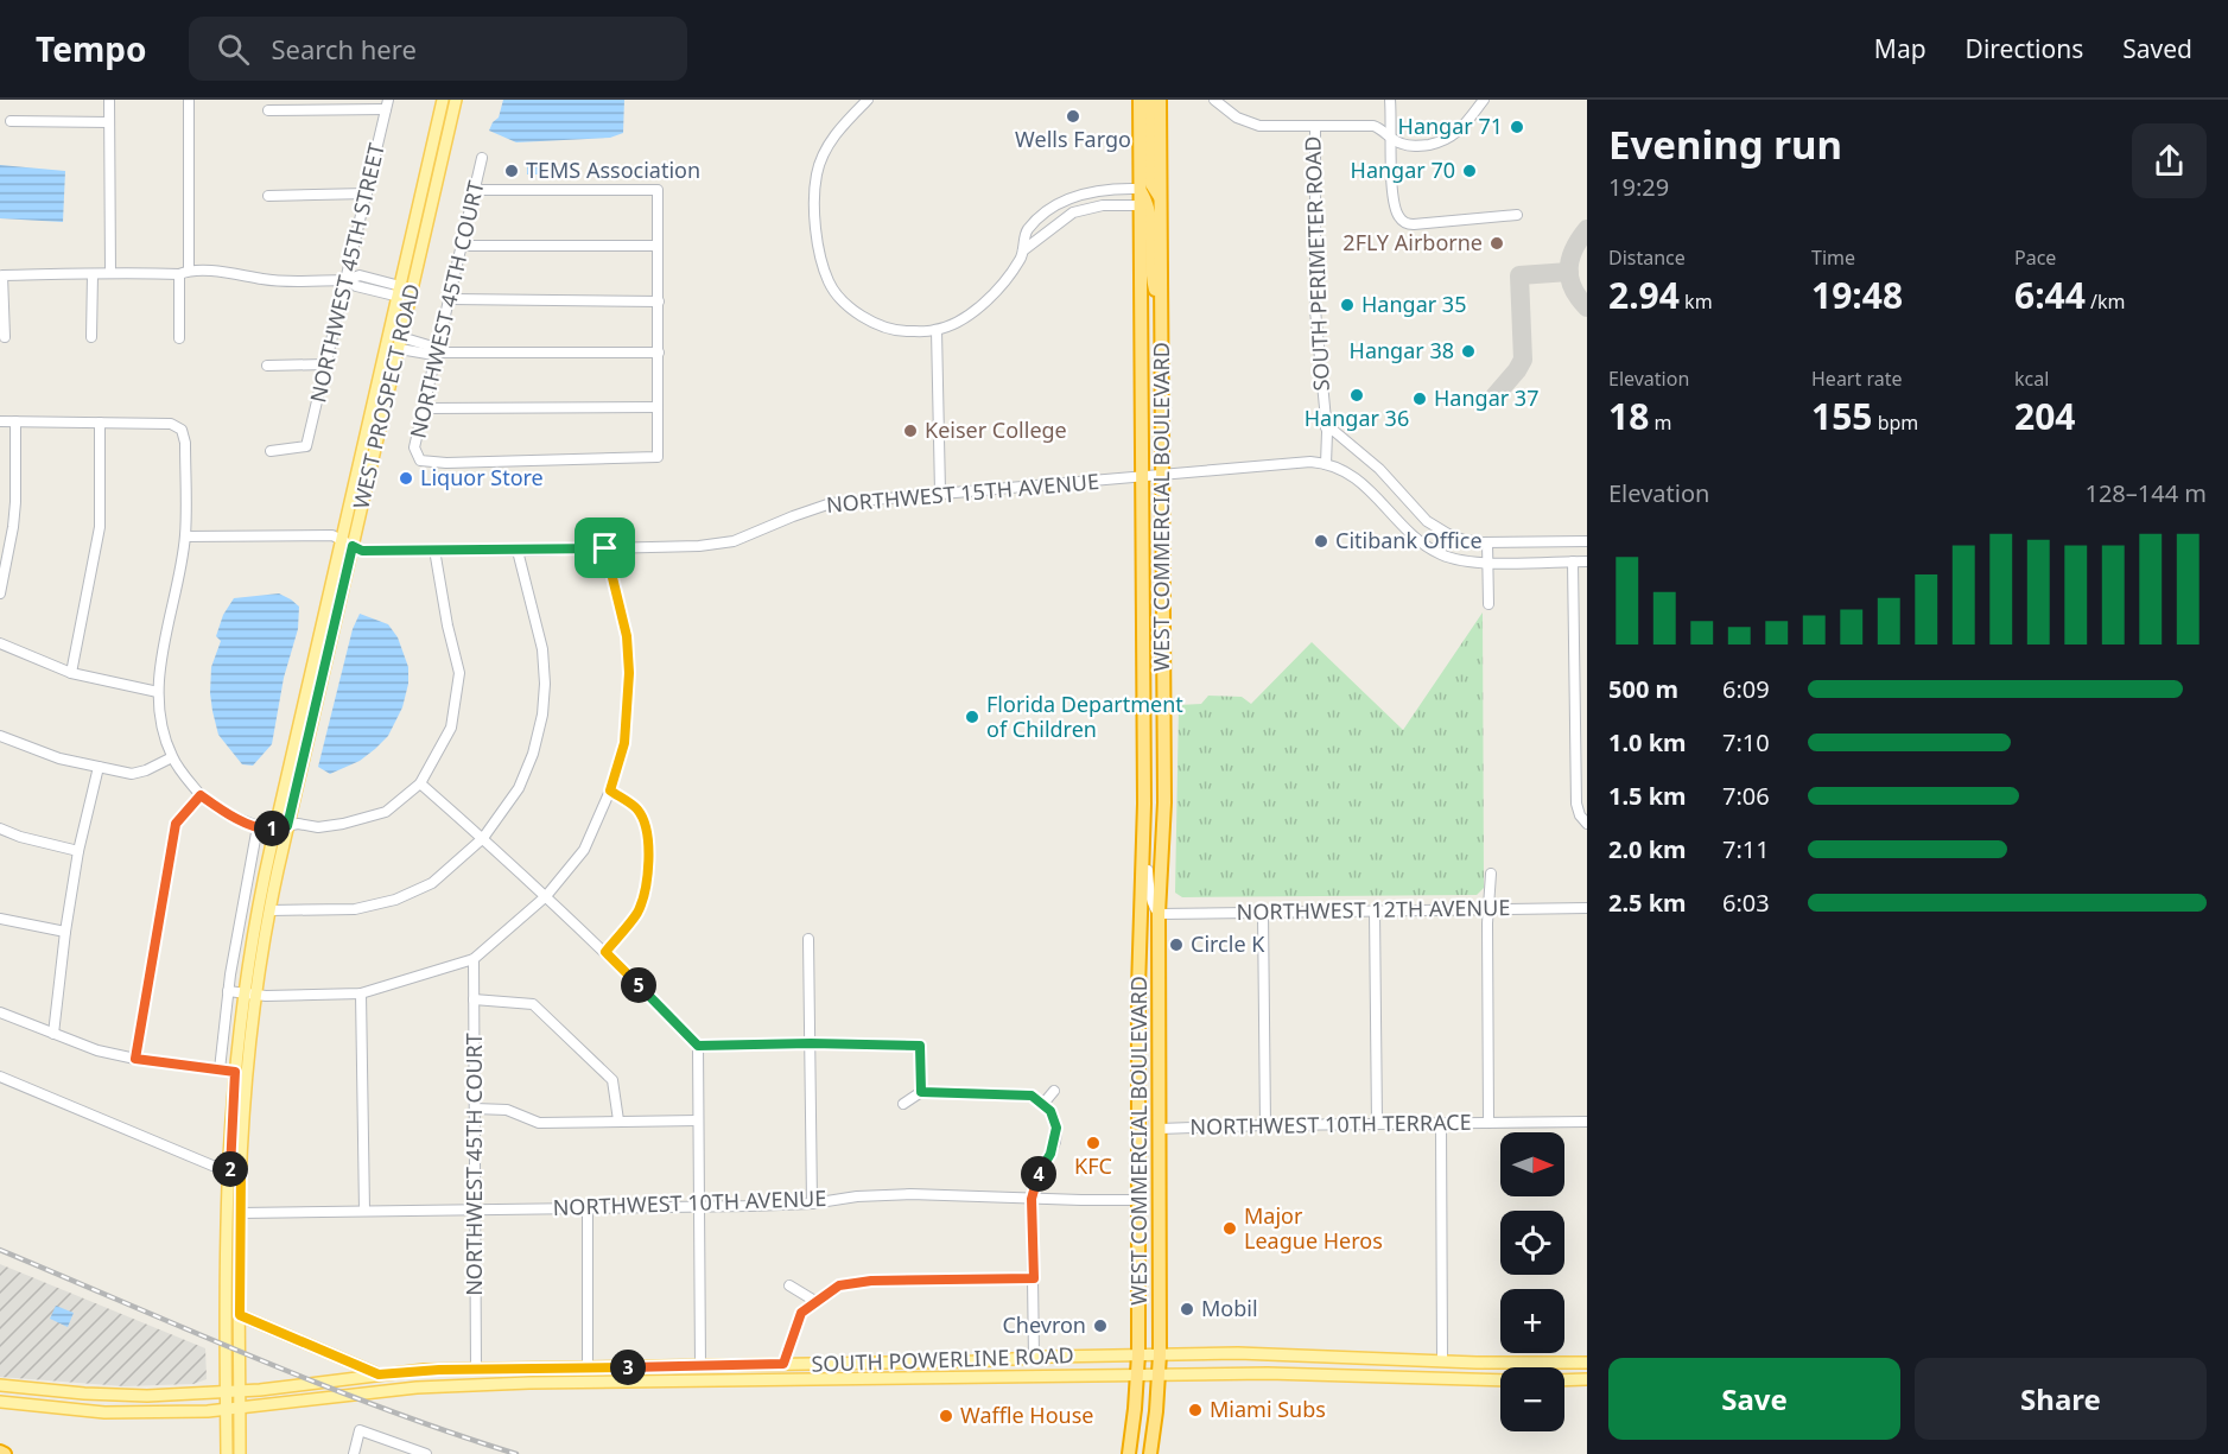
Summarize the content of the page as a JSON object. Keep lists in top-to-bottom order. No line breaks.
{"streets":{"highway":["WEST COMMERCIAL BOULEVARD"],"main road":["WEST PROSPECT ROAD","SOUTH POWERLINE ROAD"],"street":["SOUTH PERIMETER ROAD","NORTHWEST 45TH STREET","NORTHWEST 45TH COURT","NORTHWEST 15TH AVENUE","NORTHWEST 12TH AVENUE","NORTHWEST 10TH TERRACE","NORTHWEST 10TH AVENUE"]},"crossings":[["SOUTH PERIMETER ROAD","NORTHWEST 15TH AVENUE"],["NORTHWEST 45TH COURT","NORTHWEST 10TH AVENUE"],["NORTHWEST 45TH COURT","SOUTH POWERLINE ROAD"],["WEST PROSPECT ROAD","NORTHWEST 15TH AVENUE"],["WEST PROSPECT ROAD","NORTHWEST 10TH AVENUE"],["WEST PROSPECT ROAD","SOUTH POWERLINE ROAD"],["NORTHWEST 15TH AVENUE","WEST COMMERCIAL BOULEVARD"],["WEST COMMERCIAL BOULEVARD","NORTHWEST 12TH AVENUE"],["WEST COMMERCIAL BOULEVARD","NORTHWEST 10TH TERRACE"],["WEST COMMERCIAL BOULEVARD","NORTHWEST 10TH AVENUE"],["WEST COMMERCIAL BOULEVARD","SOUTH POWERLINE ROAD"]],"places":["Wells Fargo","Hangar 71","TEMS Association","Hangar 70","2FLY Airborne","Hangar 35","Hangar 38","Hangar 36","Hangar 37","Keiser College","Liquor Store","Citibank Office","Florida Department of Children","Circle K","KFC","Major League Heros","Mobil","Chevron","Miami Subs","Waffle House"],"north":"right","page":{"header":"Tempo","search":"Search here","nav":["Map","Directions","Saved"],"heading":["Evening run","19:29"],"stats":[["Distance","2.94 km"],["Time","19:48"],["Pace","6:44 /km"],["Elevation","18 m"],["Heart rate","155 bpm"],["kcal","204"]],"chart":["Elevation","128–144 m"],"list":[{"name":"500 m","note":"6:09"},{"name":"1.0 km","note":"7:10"},{"name":"1.5 km","note":"7:06"},{"name":"2.0 km","note":"7:11"},{"name":"2.5 km","note":"6:03"}],"pins":["1","5","2","4","3"],"map_buttons":["+","−"],"buttons":["Save","Share"]}}
